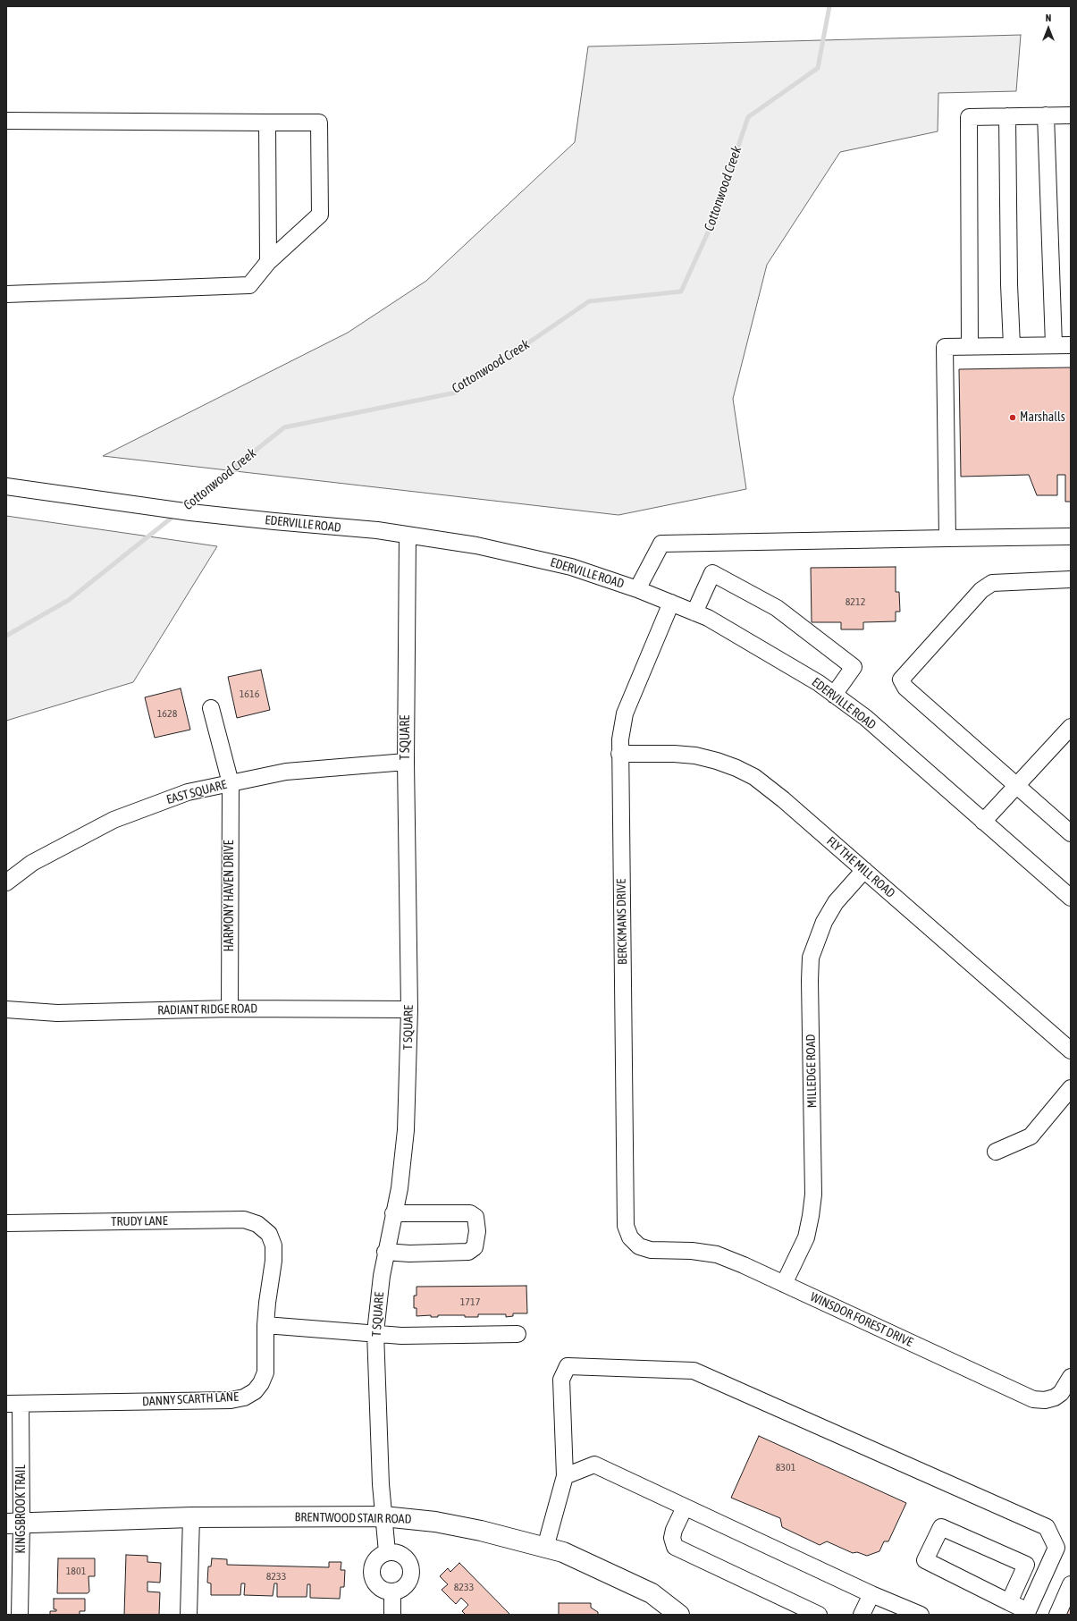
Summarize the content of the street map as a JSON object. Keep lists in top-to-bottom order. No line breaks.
{"streets":{"main road":["BRENTWOOD STAIR ROAD"],"street":["EDERVILLE ROAD","T SQUARE","EAST SQUARE","FLY THE MILL ROAD","HARMONY HAVEN DRIVE","BERCKMANS DRIVE","RADIANT RIDGE ROAD","MILLEDGE ROAD","TRUDY LANE","WINSDOR FOREST DRIVE","DANNY SCARTH LANE","KINGSBROOK TRAIL"]},"crossings":[["EDERVILLE ROAD","T SQUARE"],["EDERVILLE ROAD","BERCKMANS DRIVE"],["T SQUARE","EAST SQUARE"],["T SQUARE","RADIANT RIDGE ROAD"],["T SQUARE","BRENTWOOD STAIR ROAD"],["EAST SQUARE","HARMONY HAVEN DRIVE"],["FLY THE MILL ROAD","BERCKMANS DRIVE"],["FLY THE MILL ROAD","MILLEDGE ROAD"],["HARMONY HAVEN DRIVE","RADIANT RIDGE ROAD"],["BERCKMANS DRIVE","WINSDOR FOREST DRIVE"],["MILLEDGE ROAD","WINSDOR FOREST DRIVE"],["TRUDY LANE","DANNY SCARTH LANE"],["DANNY SCARTH LANE","KINGSBROOK TRAIL"],["KINGSBROOK TRAIL","BRENTWOOD STAIR ROAD"]],"water":["Cottonwood Creek"],"places":["Marshalls"],"house_numbers":["8212","1616","1628","1717","8301","1801","8233","8233"],"north":"top"}
